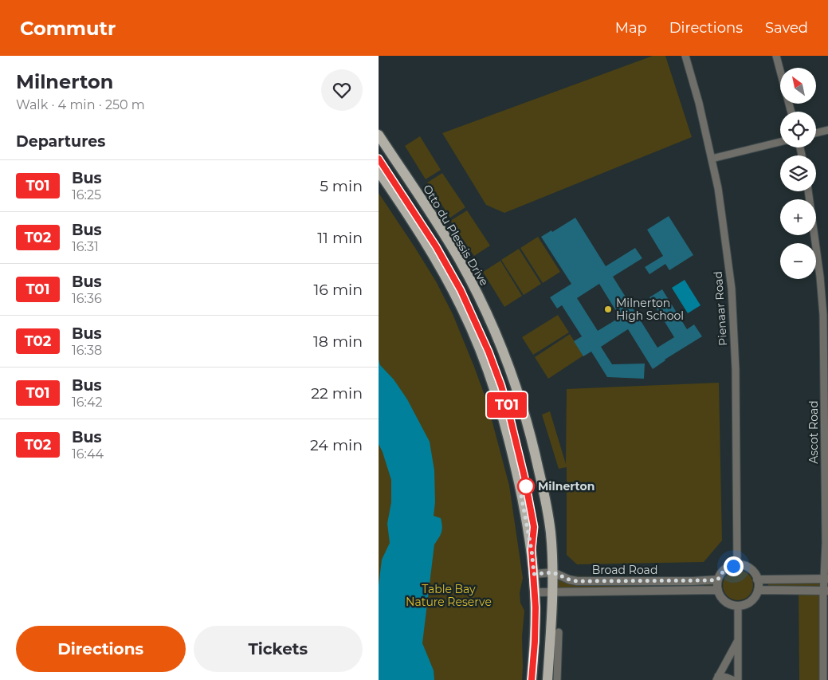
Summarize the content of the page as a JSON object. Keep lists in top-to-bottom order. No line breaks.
{"streets":{"main road":["Otto du Plessis Drive"],"street":["Pienaar Road","Ascot Road","Broad Road"]},"crossings":[["Otto du Plessis Drive","Broad Road"],["Pienaar Road","Broad Road"]],"parks":["Table Bay Nature Reserve"],"places":["Milnerton High School","Milnerton"],"lines":["bus line T01"],"north":"top left","page":{"header":"Commutr","nav":["Map","Directions","Saved"],"heading":[["Milnerton","Walk · 4 min · 250 m"],"Departures"],"on_map":"T01","map_buttons":["+","−"],"list":[{"mark":"T01","name":"Bus","note":"16:25","value":"5 min"},{"mark":"T02","name":"Bus","note":"16:31","value":"11 min"},{"mark":"T01","name":"Bus","note":"16:36","value":"16 min"},{"mark":"T02","name":"Bus","note":"16:38","value":"18 min"},{"mark":"T01","name":"Bus","note":"16:42","value":"22 min"},{"mark":"T02","name":"Bus","note":"16:44","value":"24 min"}],"buttons":["Directions","Tickets"]}}
